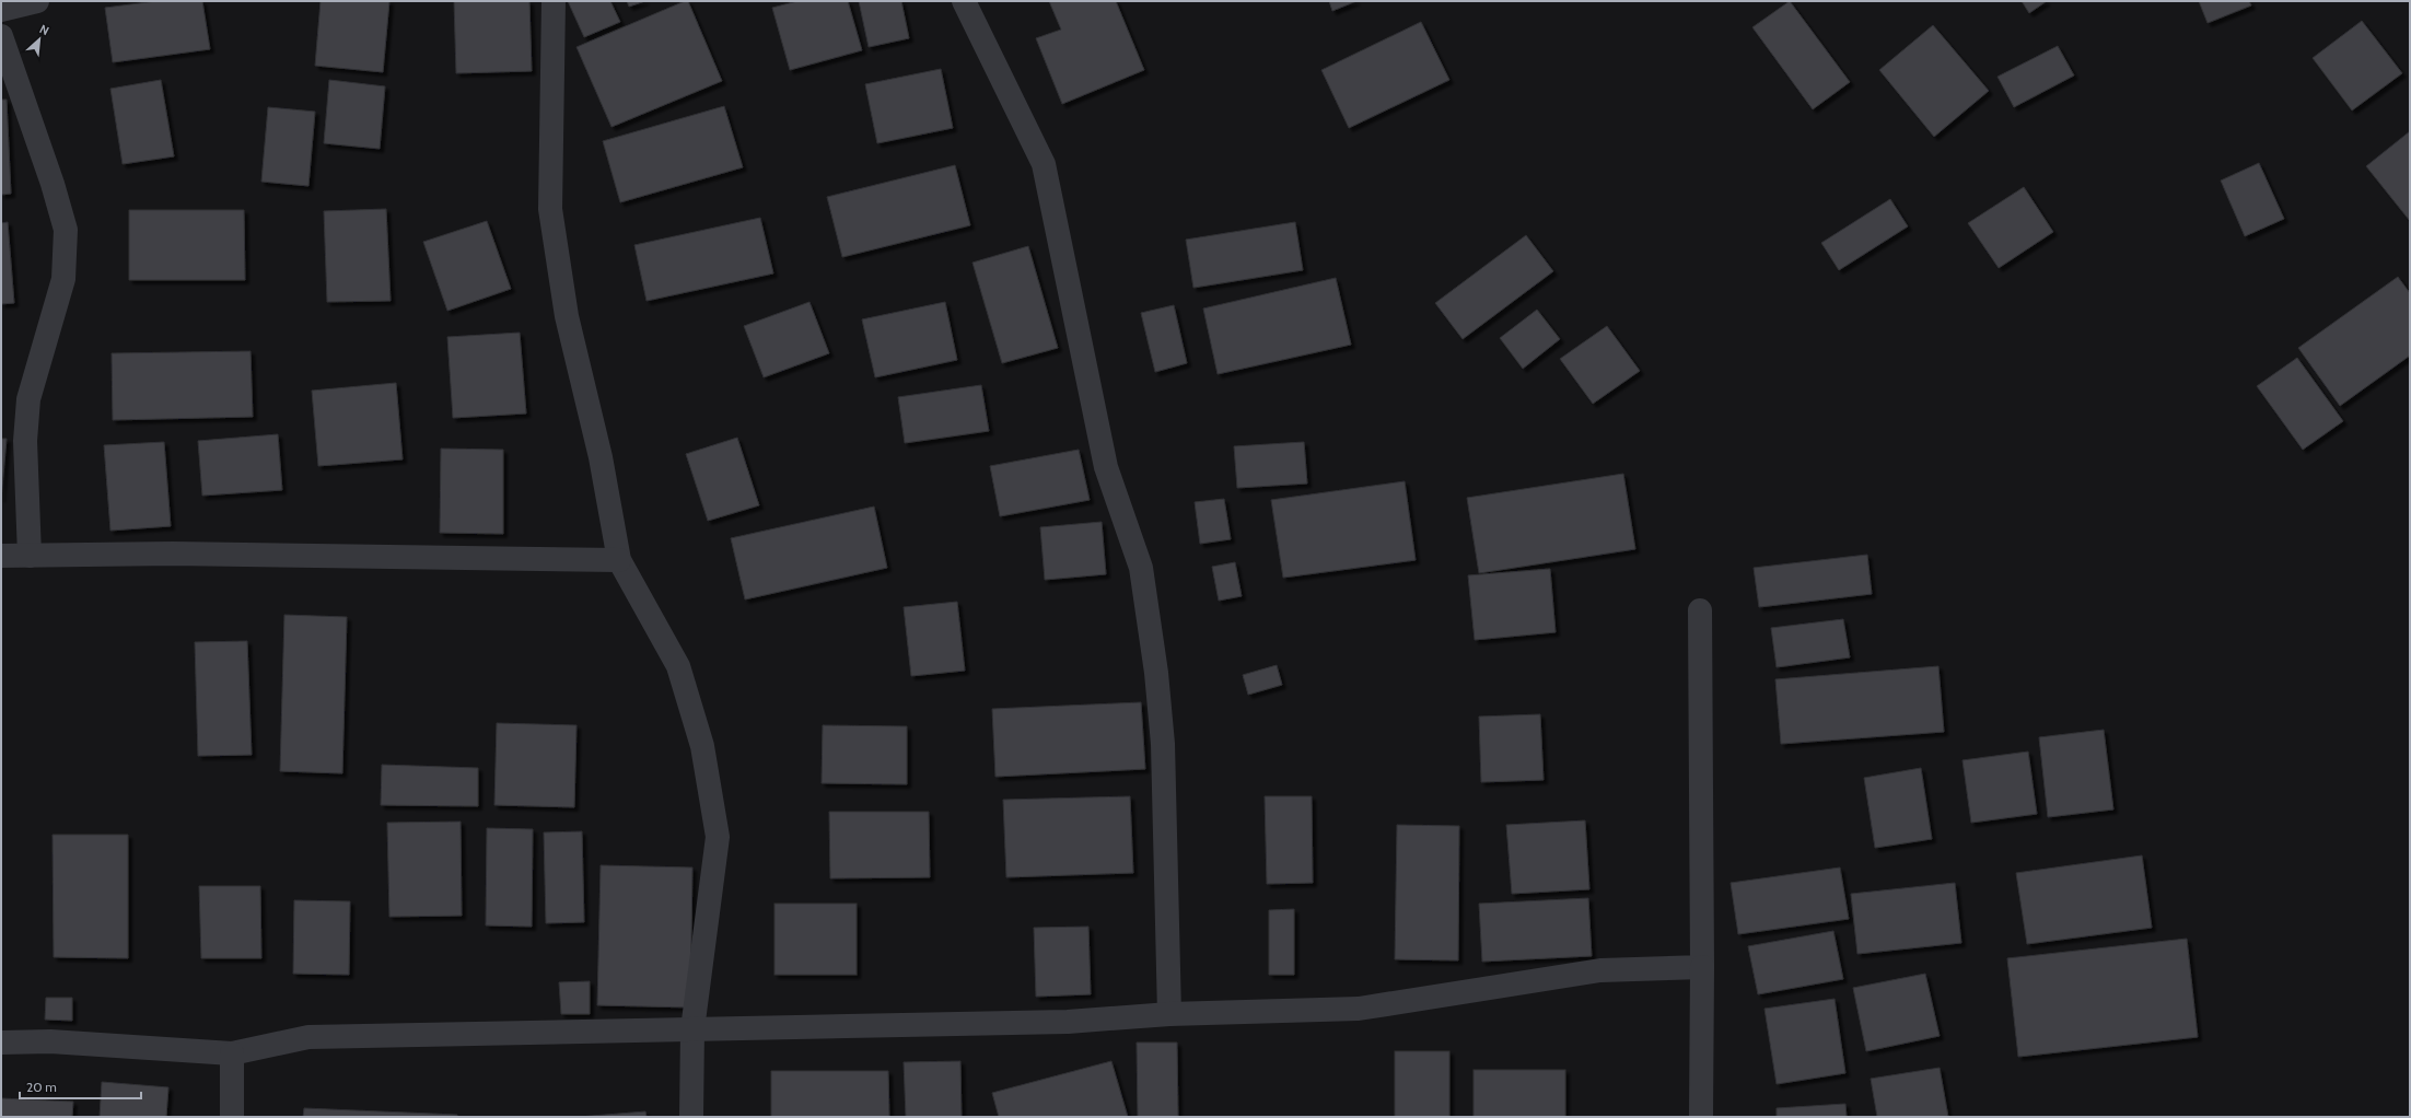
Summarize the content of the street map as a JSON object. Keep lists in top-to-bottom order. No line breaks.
{"scale_bar":"20 m","north":"top right"}
